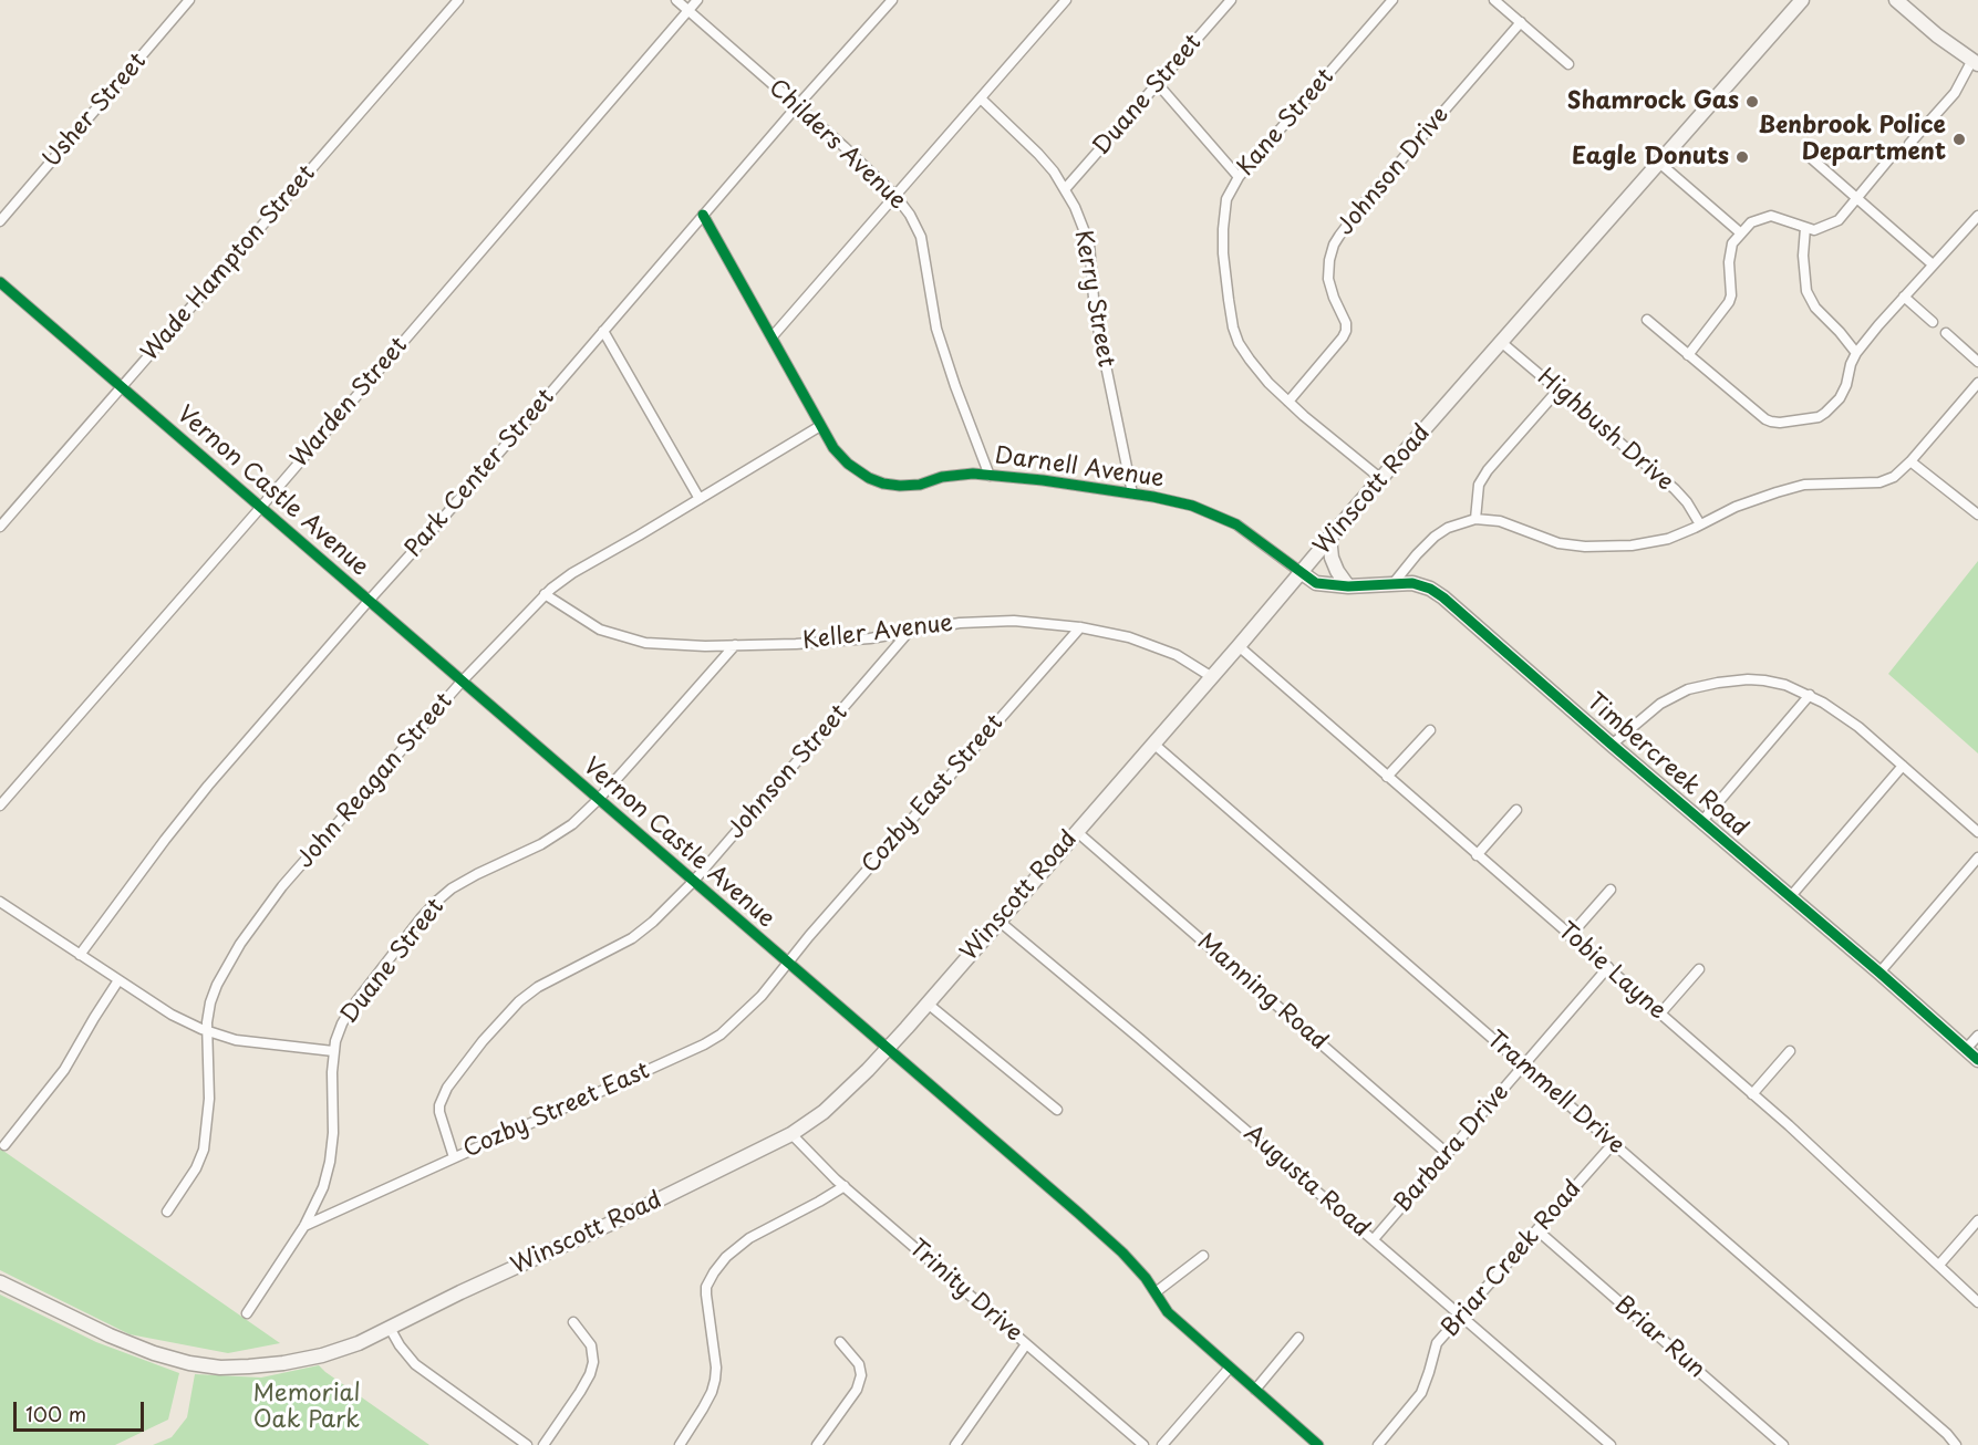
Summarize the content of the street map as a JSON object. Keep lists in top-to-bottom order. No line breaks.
{"streets":{"main road":["Winscott Road","Timbercreek Road"],"street":["Duane Street","Usher Street","Kane Street","Childers Avenue","Johnson Drive","Wade Hampton Street","Kerry Street","Warden Street","Highbush Drive","Darnell Avenue","Park Center Street","Vernon Castle Avenue","Keller Avenue","Johnson Street","John Reagan Street","Cozby East Street","Tobie Layne","Manning Road","Trammell Drive","Cozby Street East","Barbara Drive","Augusta Road","Briar Creek Road","Trinity Drive","Briar Run"]},"crossings":[["Duane Street","Kerry Street"],["Duane Street","Vernon Castle Avenue"],["Duane Street","Keller Avenue"],["Duane Street","Cozby Street East"],["Kane Street","Johnson Drive"],["Kane Street","Winscott Road"],["Childers Avenue","Warden Street"],["Childers Avenue","Darnell Avenue"],["Childers Avenue","Park Center Street"],["Wade Hampton Street","Vernon Castle Avenue"],["Kerry Street","Darnell Avenue"],["Warden Street","Vernon Castle Avenue"],["Highbush Drive","Winscott Road"],["Darnell Avenue","Park Center Street"],["Darnell Avenue","Winscott Road"],["Darnell Avenue","Timbercreek Road"],["Darnell Avenue","John Reagan Street"],["Park Center Street","Vernon Castle Avenue"],["Winscott Road","Vernon Castle Avenue"],["Winscott Road","Keller Avenue"],["Winscott Road","Timbercreek Road"],["Winscott Road","Tobie Layne"],["Winscott Road","Manning Road"],["Winscott Road","Trammell Drive"],["Winscott Road","Augusta Road"],["Winscott Road","Trinity Drive"],["Vernon Castle Avenue","Johnson Street"],["Vernon Castle Avenue","John Reagan Street"],["Vernon Castle Avenue","Cozby East Street"],["Vernon Castle Avenue","Cozby Street East"],["Keller Avenue","Johnson Street"],["Keller Avenue","John Reagan Street"],["Keller Avenue","Cozby East Street"],["Johnson Street","Cozby Street East"],["Cozby East Street","Cozby Street East"],["Tobie Layne","Barbara Drive"],["Manning Road","Barbara Drive"],["Trammell Drive","Barbara Drive"],["Trammell Drive","Briar Creek Road"],["Barbara Drive","Augusta Road"],["Augusta Road","Briar Creek Road"],["Briar Creek Road","Briar Run"]],"parks":["Memorial Oak Park"],"places":["Shamrock Gas","Benbrook Police Department","Eagle Donuts"],"scale_bar":"100 m"}
